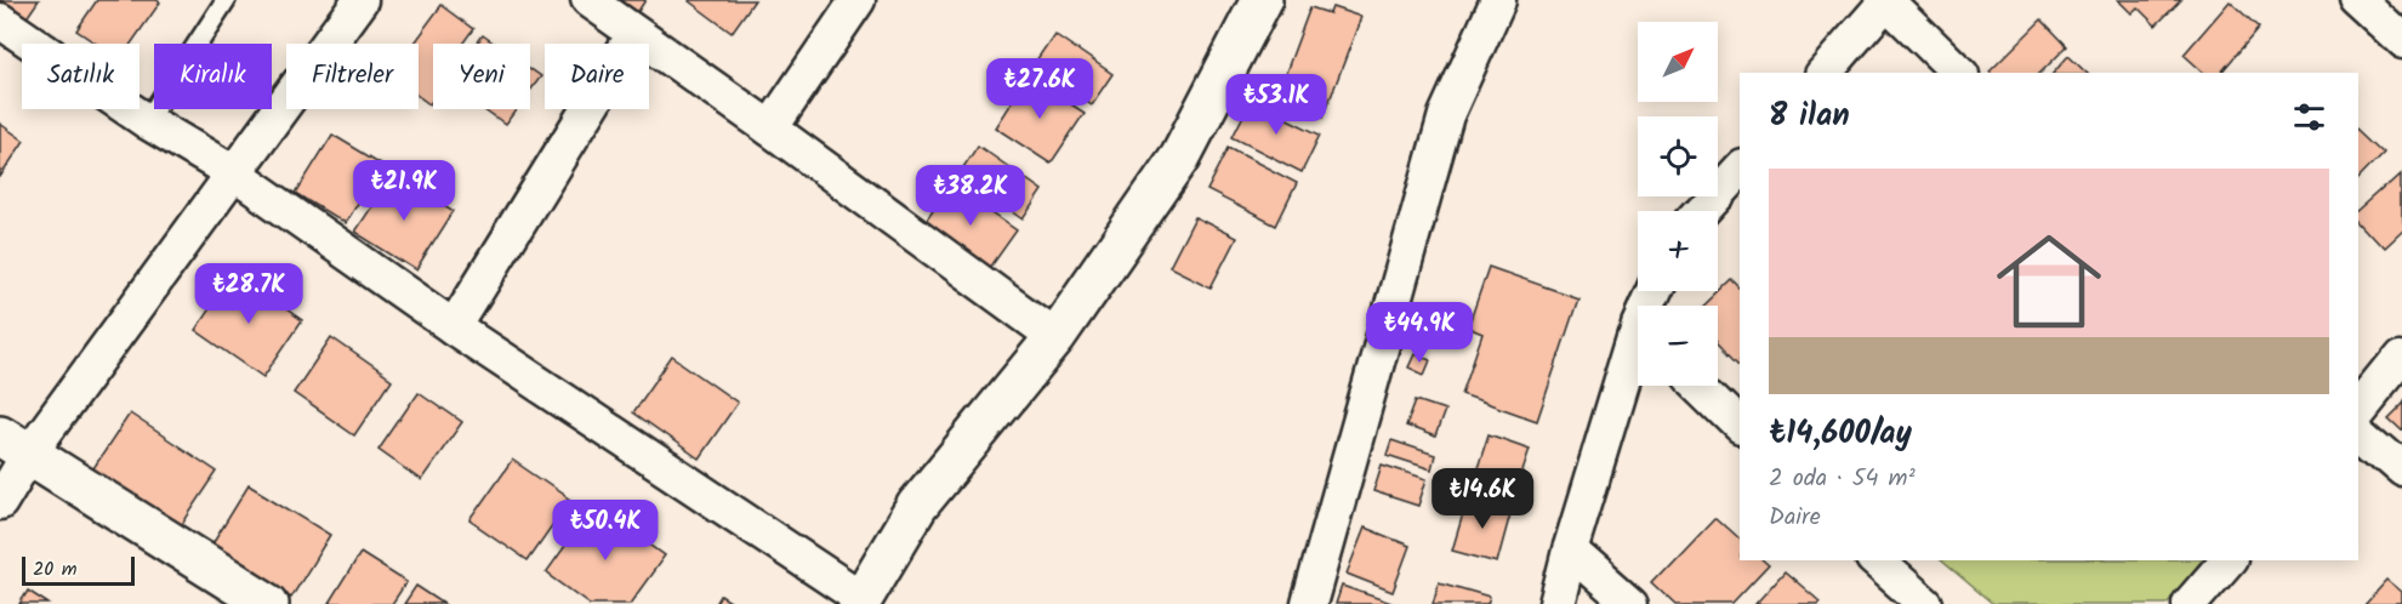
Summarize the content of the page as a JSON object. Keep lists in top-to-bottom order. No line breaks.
{"scale_bar":"20 m","north":"top right","page":{"map_buttons":["+","−"],"chip":["Satılık","Kiralık","Filtreler","Yeni","Daire"],"price":["₺27.6K","₺53.1K","₺21.9K","₺38.2K","₺28.7K","₺44.9K","₺14.6K","₺50.4K"],"heading":"8 ilan","list":[{"name":"₺14,600/ay","note":"2 oda · 54 m² · Daire"}],"scale":"20 m"}}
